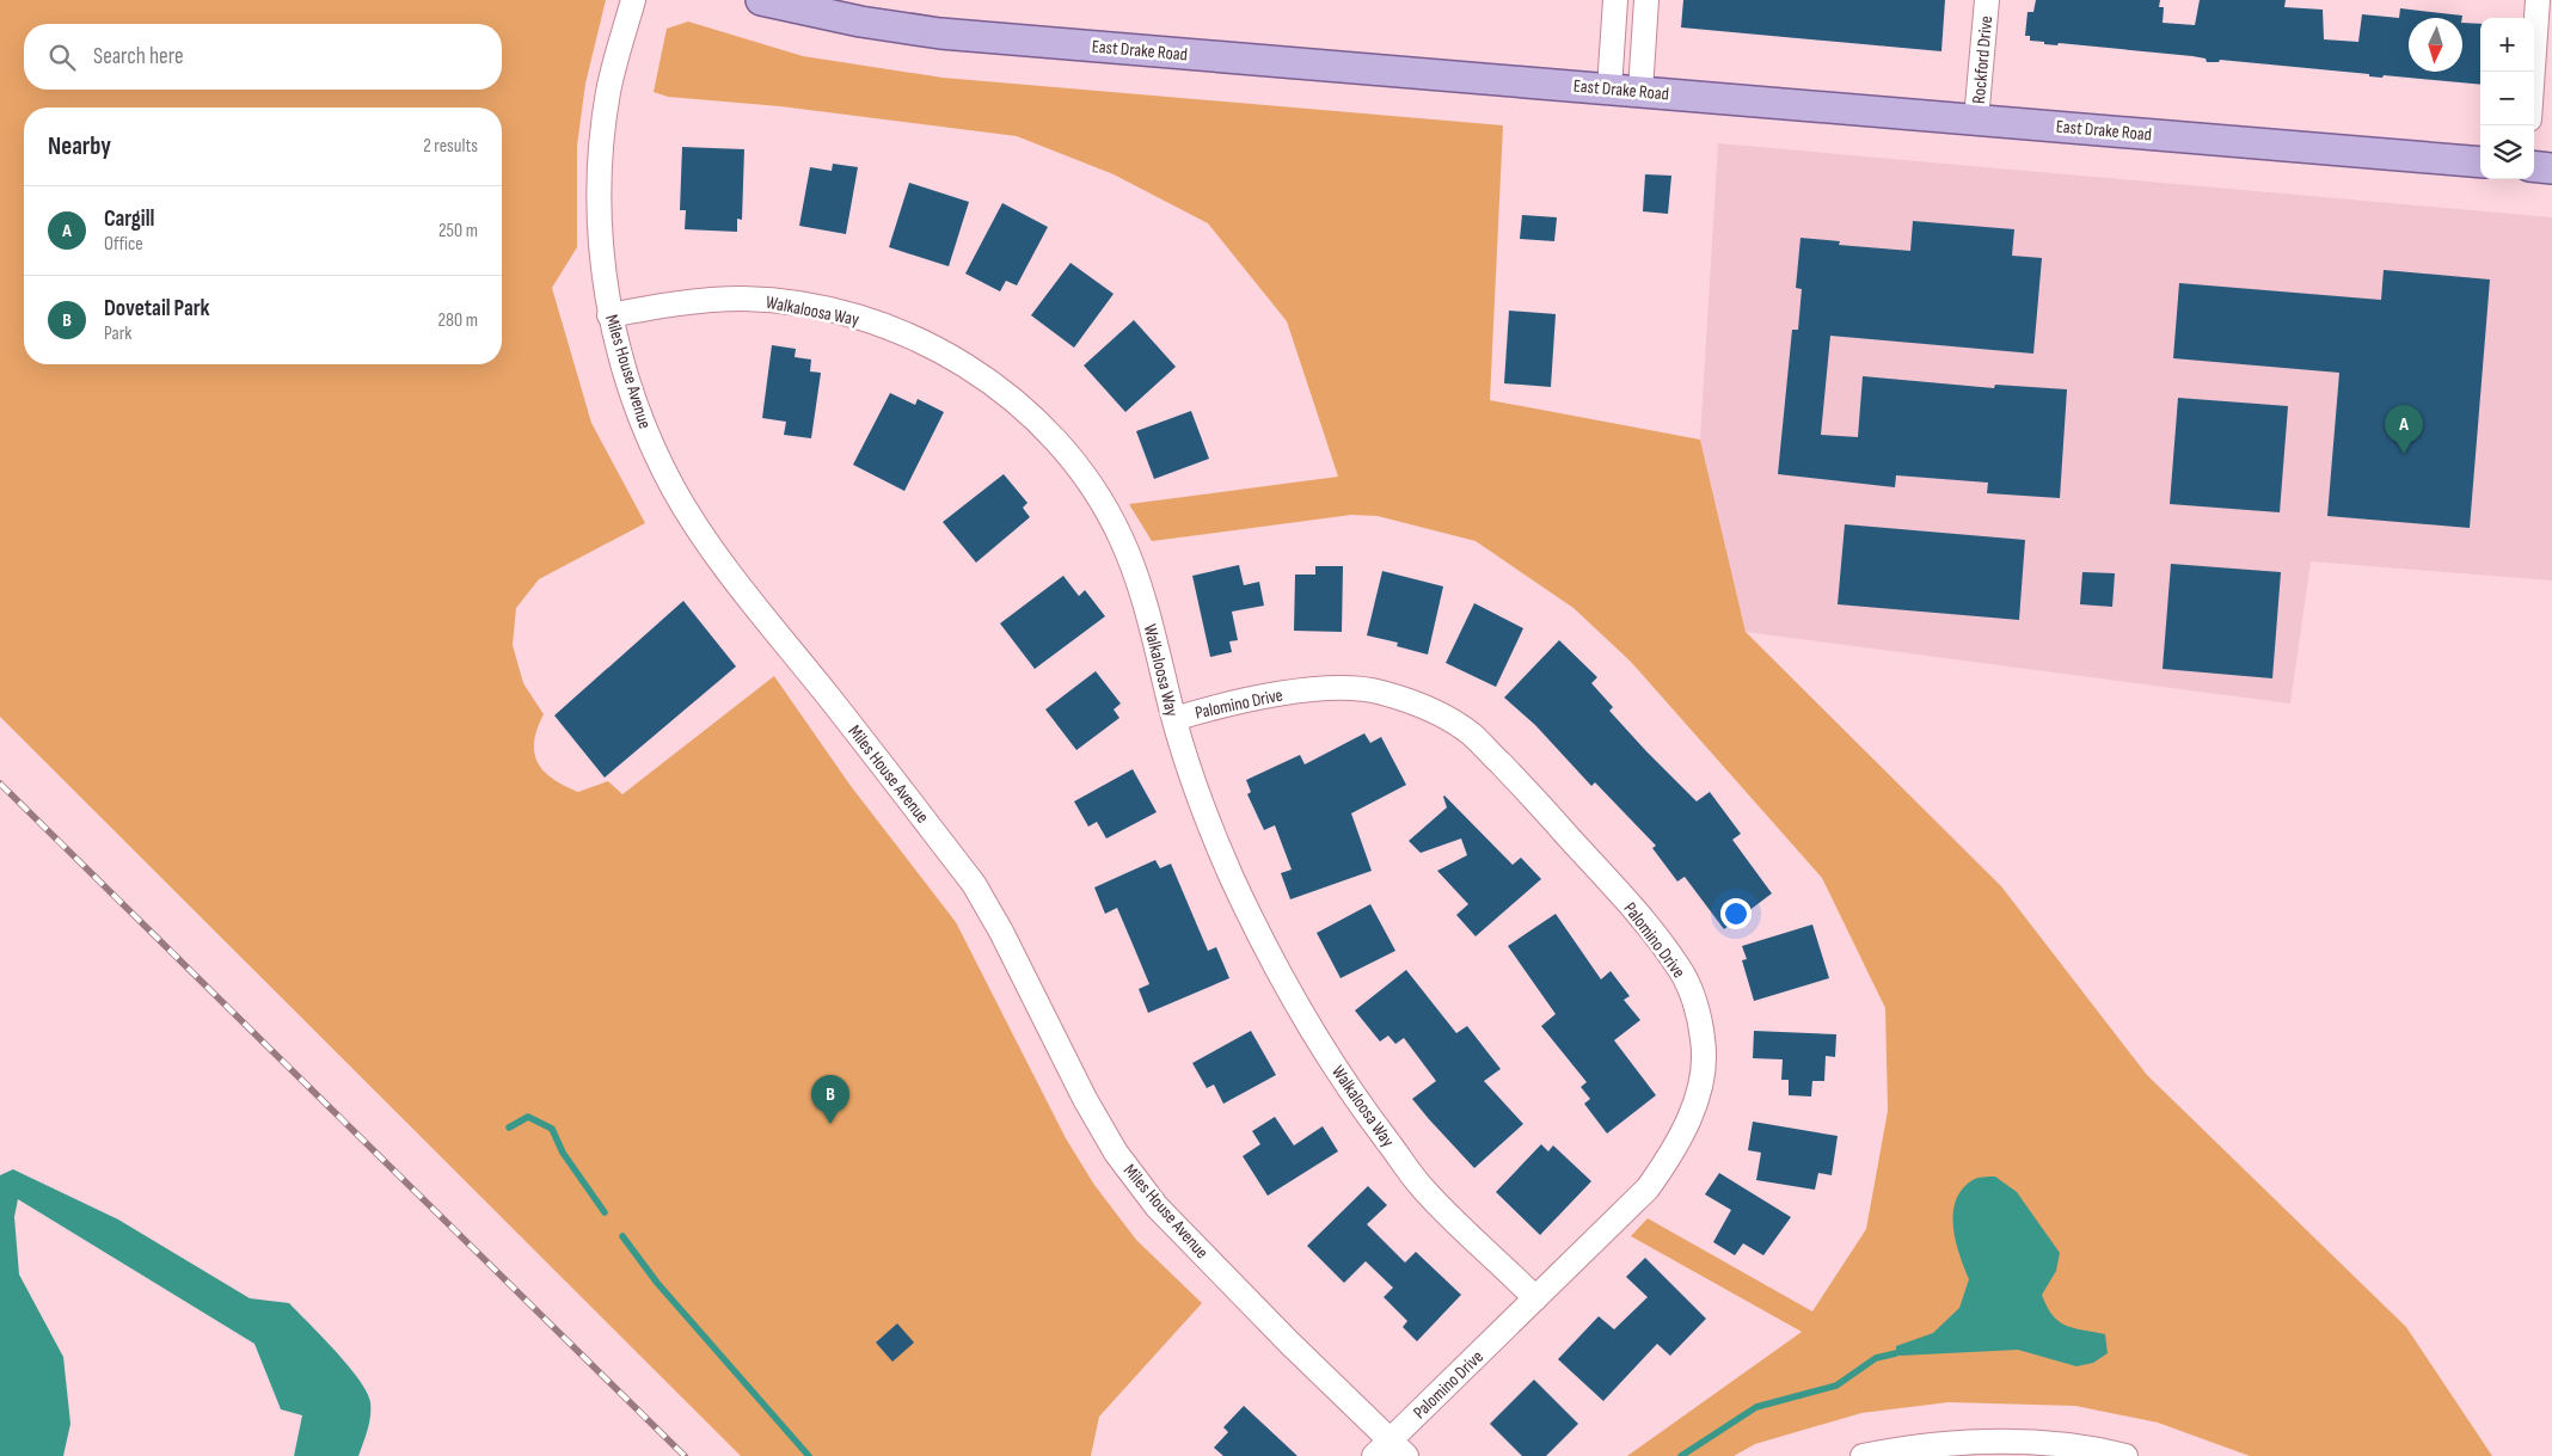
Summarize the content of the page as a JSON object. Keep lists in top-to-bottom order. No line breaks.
{"streets":{"main road":["East Drake Road"],"street":["Rockford Drive","Walkaloosa Way","Miles House Avenue","Palomino Drive"]},"crossings":[["East Drake Road","Rockford Drive"],["Walkaloosa Way","Miles House Avenue"],["Walkaloosa Way","Palomino Drive"],["Miles House Avenue","Palomino Drive"]],"north":"bottom","page":{"map_buttons":["+","−"],"search":"Search here","heading":["Nearby","2 results"],"list":[{"mark":"A","name":"Cargill","note":"Office","value":"250 m"},{"mark":"B","name":"Dovetail Park","note":"Park","value":"280 m"}],"pins":["A","B"]}}
